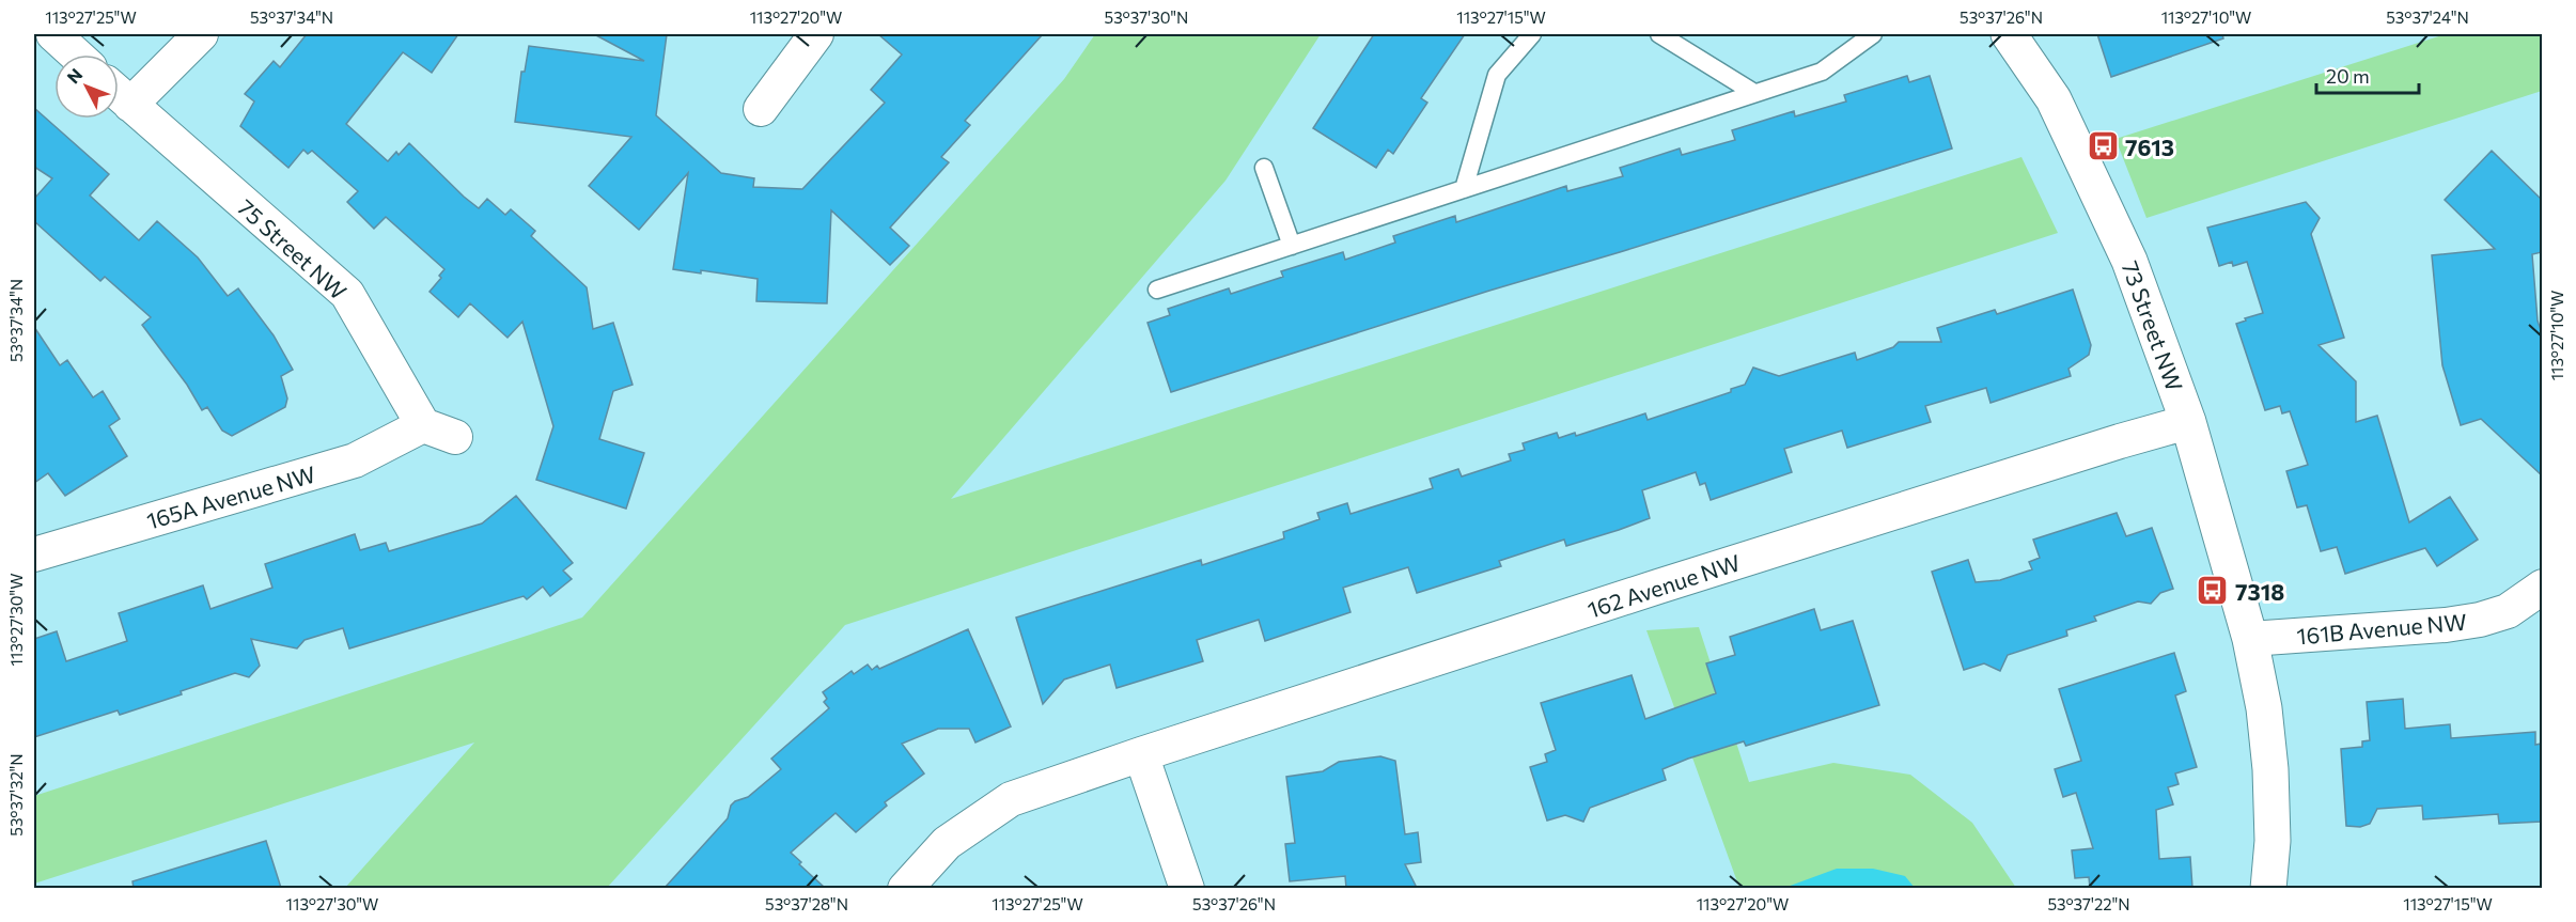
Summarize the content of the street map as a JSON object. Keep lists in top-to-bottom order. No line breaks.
{"streets":{"street":["75 Street NW","73 Street NW","165A Avenue NW","162 Avenue NW","161B Avenue NW"]},"crossings":[["75 Street NW","165A Avenue NW"],["73 Street NW","162 Avenue NW"],["73 Street NW","161B Avenue NW"]],"places":{"bus stop":["7613","7318"]},"scale_bar":"20 m","north":"top left","coordinates":["113°27'25\"W","53°37'34\"N","113°27'20\"W","53°37'30\"N","113°27'15\"W","53°37'26\"N","113°27'10\"W","53°37'24\"N","113°27'30\"W","53°37'32\"N","53°37'28\"N","53°37'22\"N"]}
